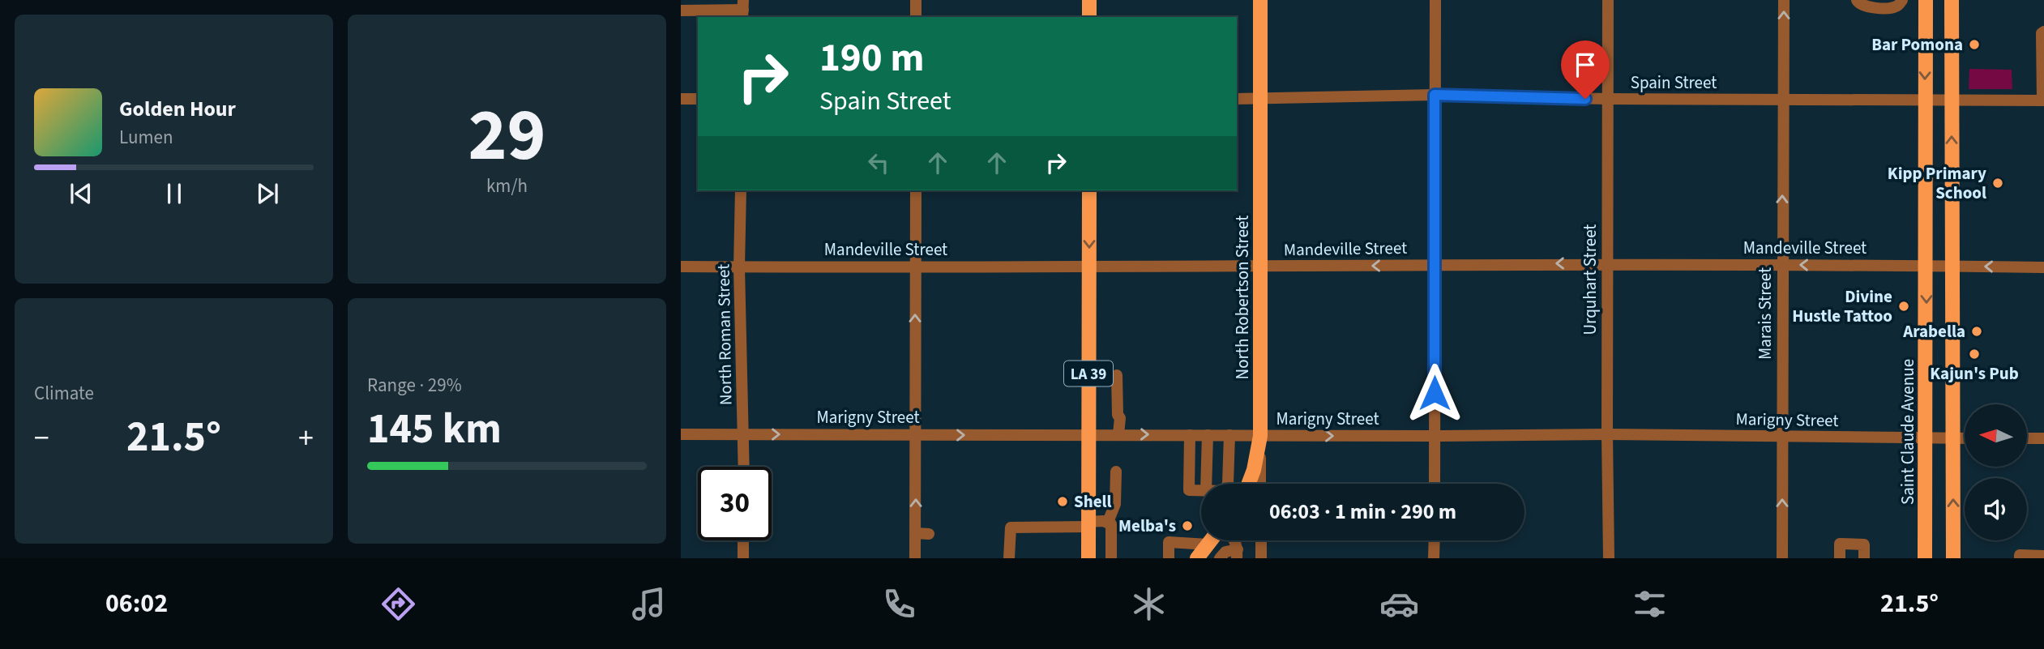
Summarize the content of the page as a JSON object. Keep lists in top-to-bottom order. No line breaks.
{"streets":{"main road":["North Robertson Street","LA 39","Saint Claude Avenue"],"street":["Spain Street","Mandeville Street","Urquhart Street","Marais Street","North Roman Street","Marigny Street"]},"crossings":[["Spain Street","Urquhart Street"],["Spain Street","North Robertson Street"],["Spain Street","Marais Street"],["Spain Street","Saint Claude Avenue"],["Mandeville Street","Urquhart Street"],["Mandeville Street","North Robertson Street"],["Mandeville Street","Marais Street"],["Mandeville Street","North Roman Street"],["Mandeville Street","LA 39"],["Mandeville Street","Saint Claude Avenue"],["Urquhart Street","Marigny Street"],["North Robertson Street","Marigny Street"],["Marais Street","Marigny Street"],["North Roman Street","Marigny Street"],["LA 39","Marigny Street"],["Marigny Street","Saint Claude Avenue"]],"one_way":["Mandeville Street","Marais Street","Marigny Street"],"places":["Bar Pomona","Kipp Primary School","Divine Hustle Tattoo","Arabella","Kajun's Pub","Shell","Melba's"],"north":"left","page":{"tile":[["29","km/h"],"Climate",["Range · 29%","145 km"]],"turn":["190 m","Spain Street"],"song":["Golden Hour","Lumen"],"heat":["−","21.5°","+"],"limit":"30","trip":"06:03 · 1 min · 290 m","tabs":["06:02","21.5°"]}}
